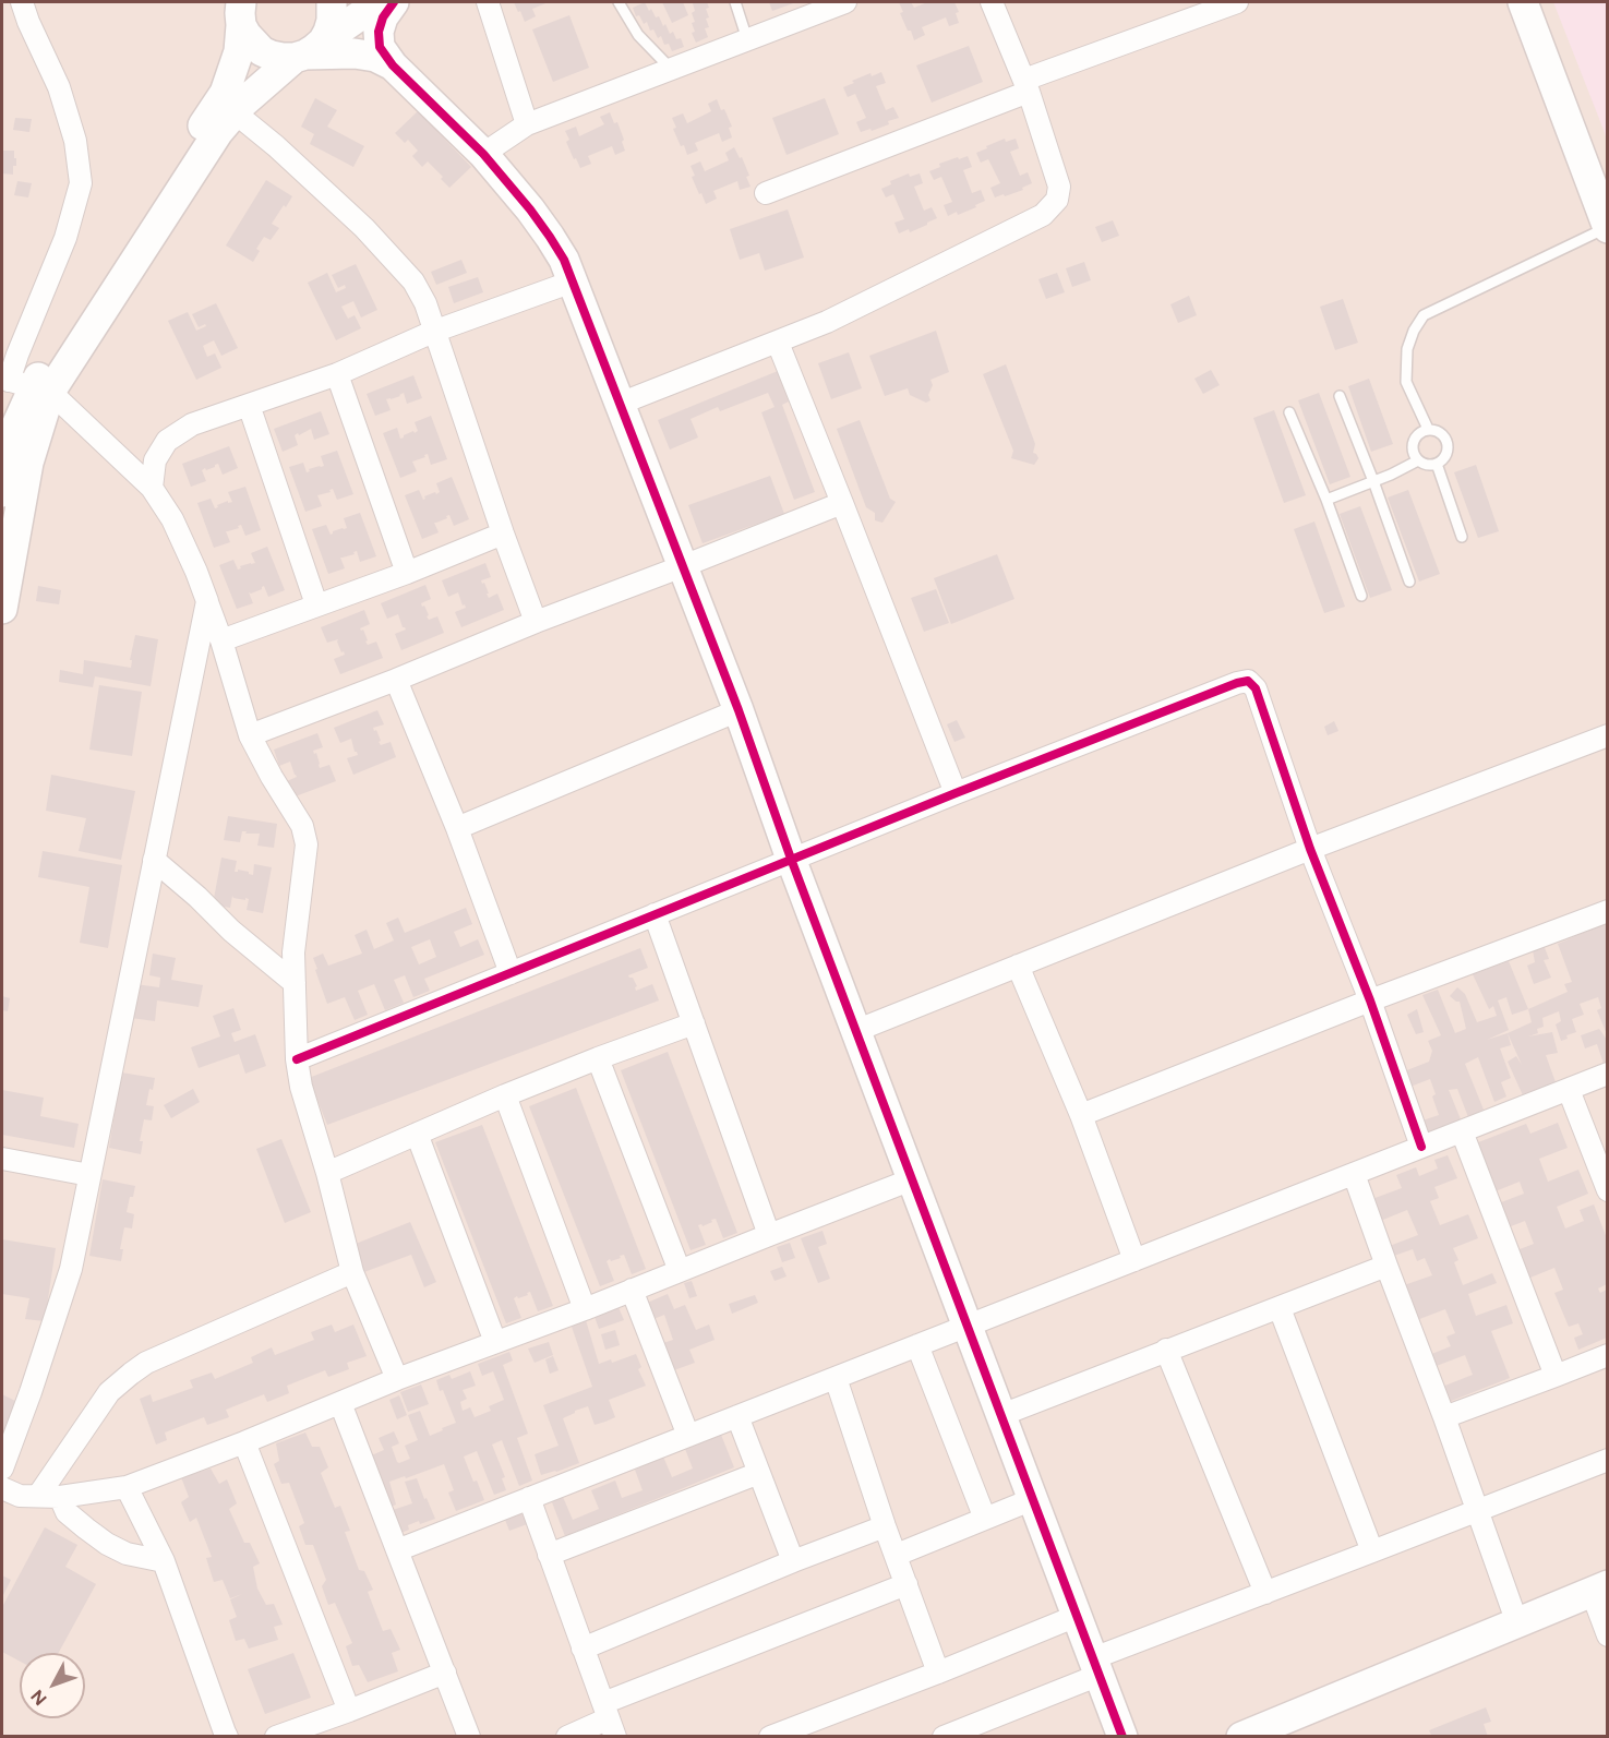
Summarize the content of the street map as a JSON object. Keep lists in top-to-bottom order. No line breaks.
{"north":"bottom left"}
